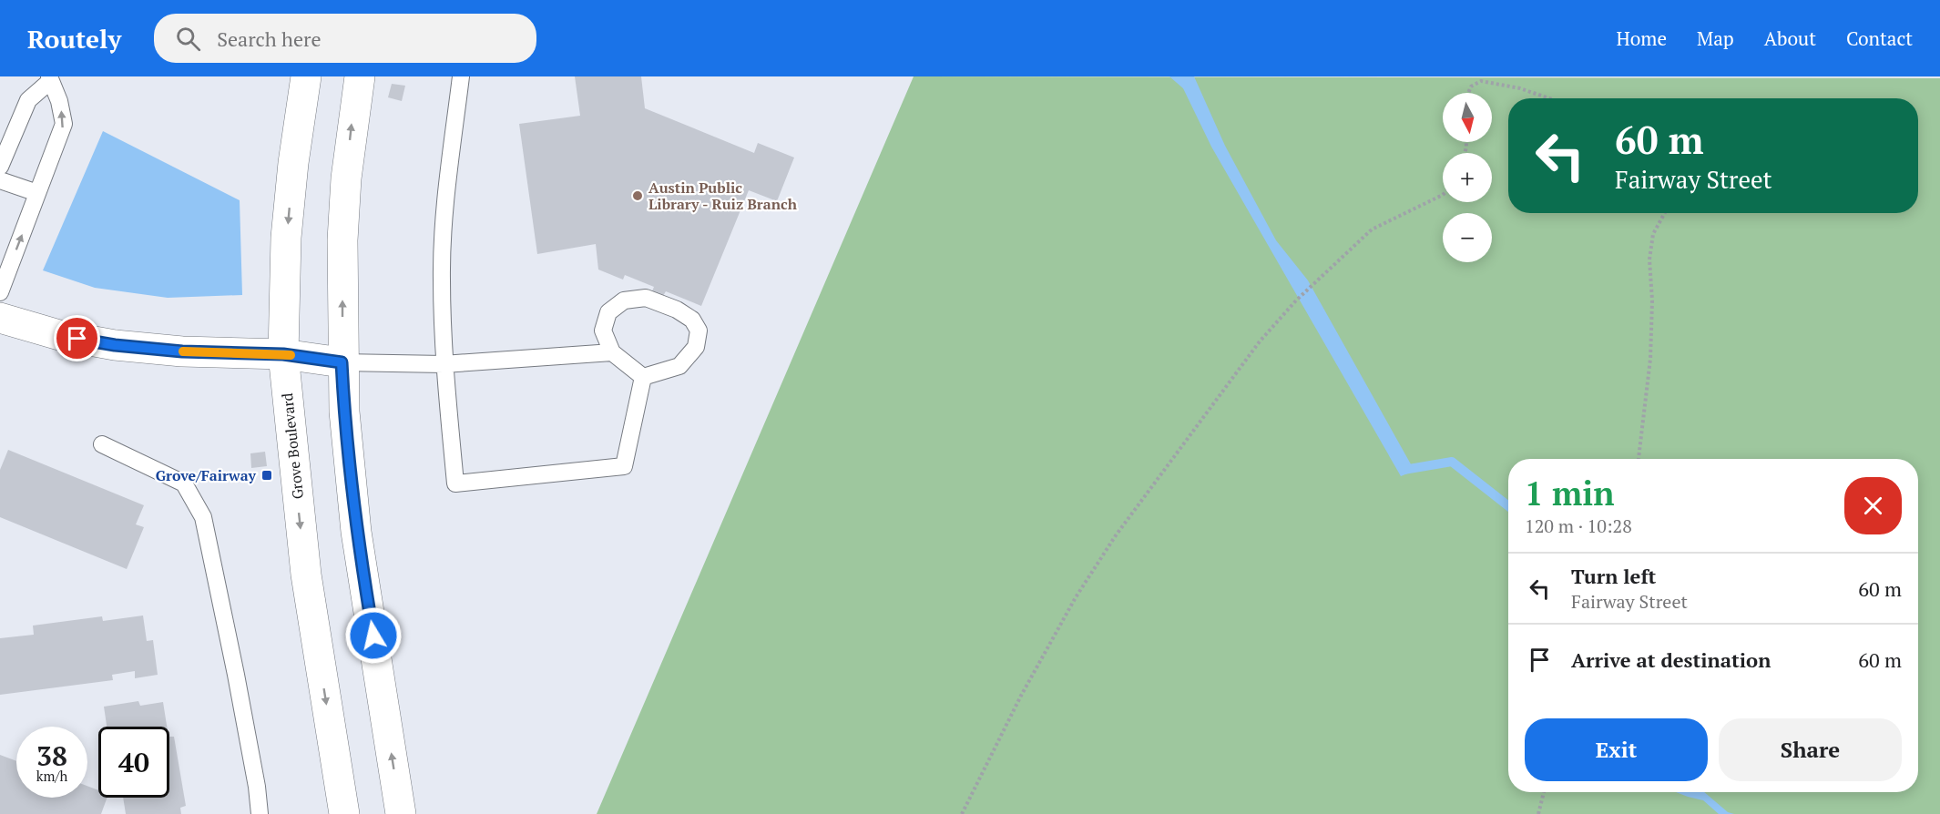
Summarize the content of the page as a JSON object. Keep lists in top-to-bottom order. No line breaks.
{"streets":{"street":["Grove Boulevard"]},"places":{"other":["Austin Public Library - Ruiz Branch"],"transit":["Grove/Fairway"]},"north":"bottom","page":{"header":"Routely","search":"Search here","nav":["Home","Map","About","Contact"],"map_buttons":["+","−"],"turn":["60 m","Fairway Street"],"heading":["1 min","120 m · 10:28"],"list":[{"name":"Turn left","note":"Fairway Street","value":"60 m"},{"name":"Arrive at destination","value":"60 m"}],"buttons":["Exit","Share"],"speed":"38 km/h","limit":"40"}}
